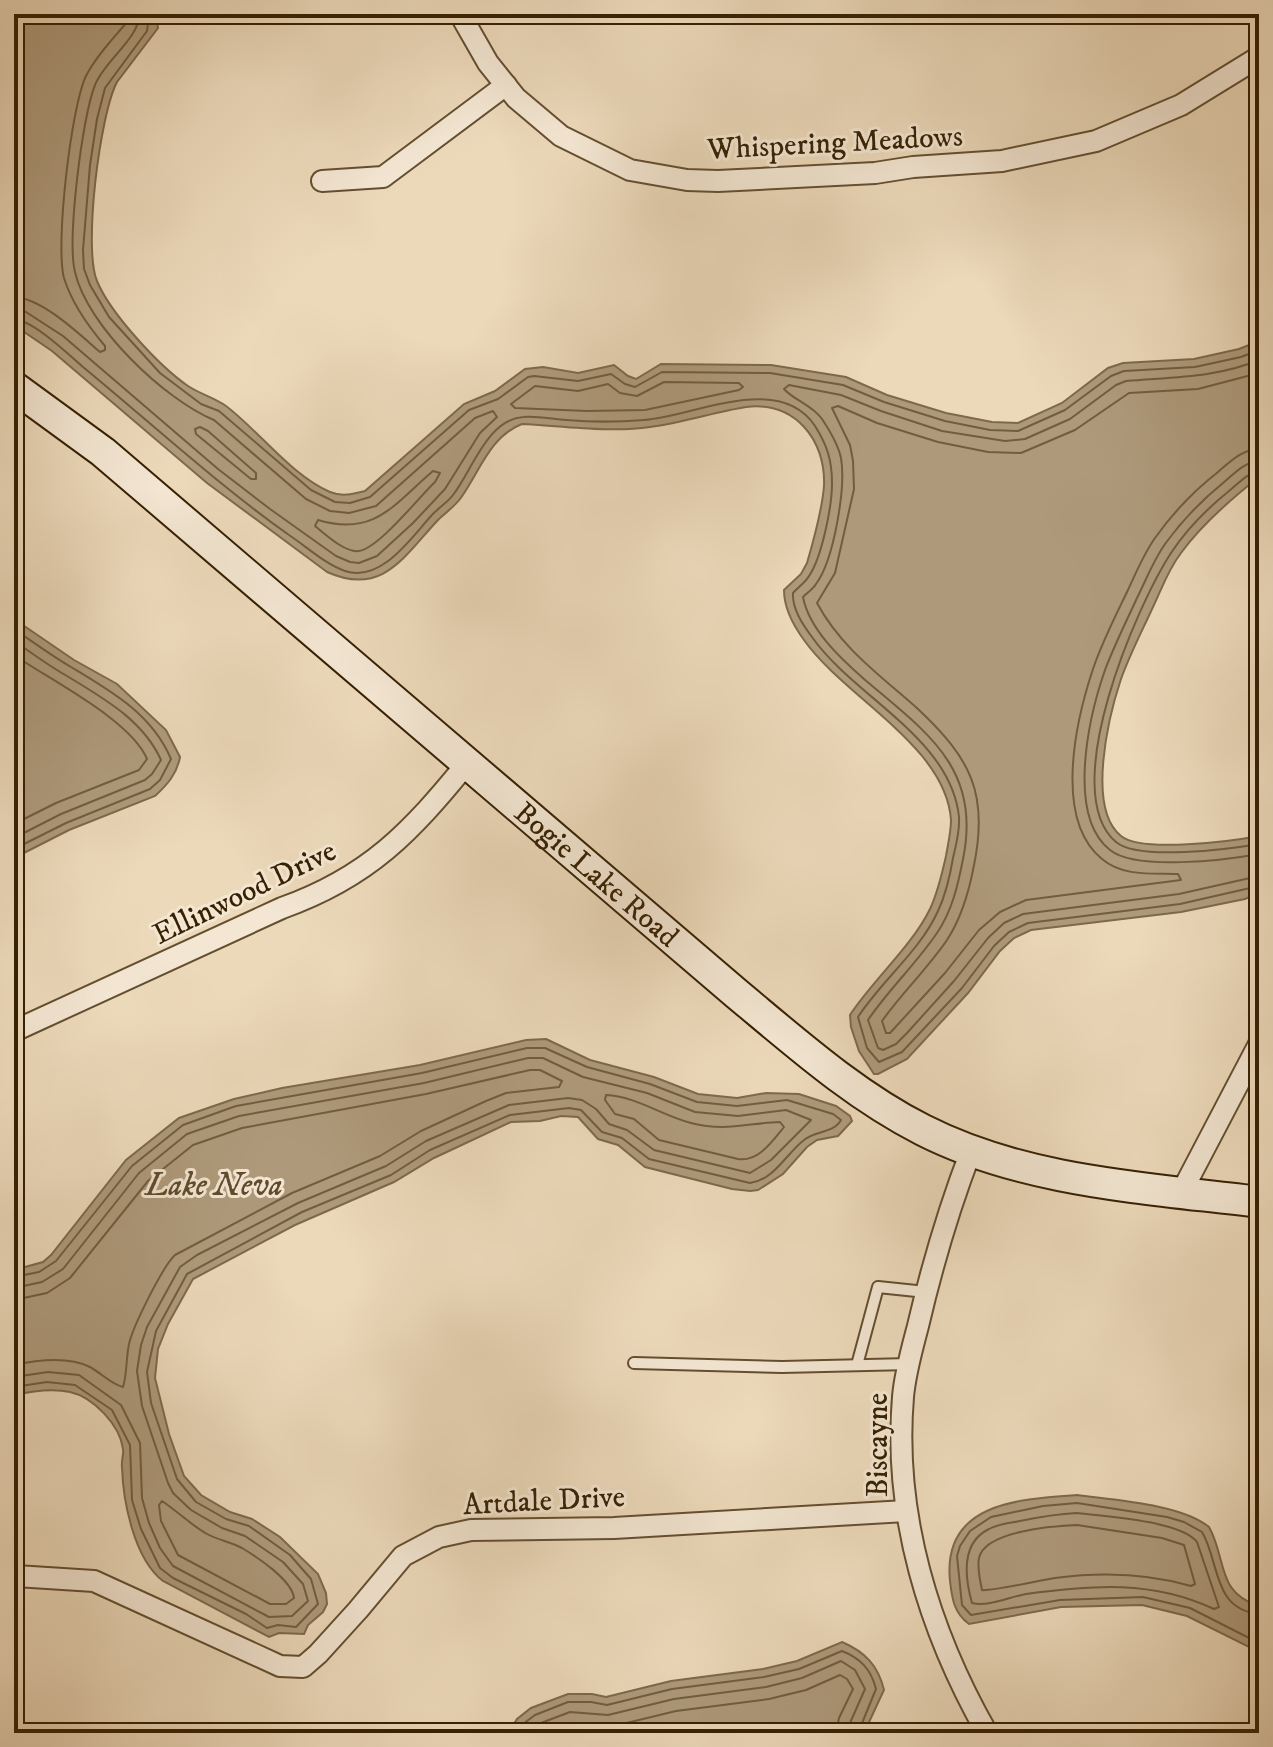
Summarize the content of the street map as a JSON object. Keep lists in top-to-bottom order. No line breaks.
{"streets":{"main road":["Bogie Lake Road"],"street":["Whispering Meadows","Ellinwood Drive","Biscayne","Artdale Drive"]},"crossings":[["Bogie Lake Road","Ellinwood Drive"],["Bogie Lake Road","Biscayne"],["Biscayne","Artdale Drive"]],"water":["Lake Neva"]}
